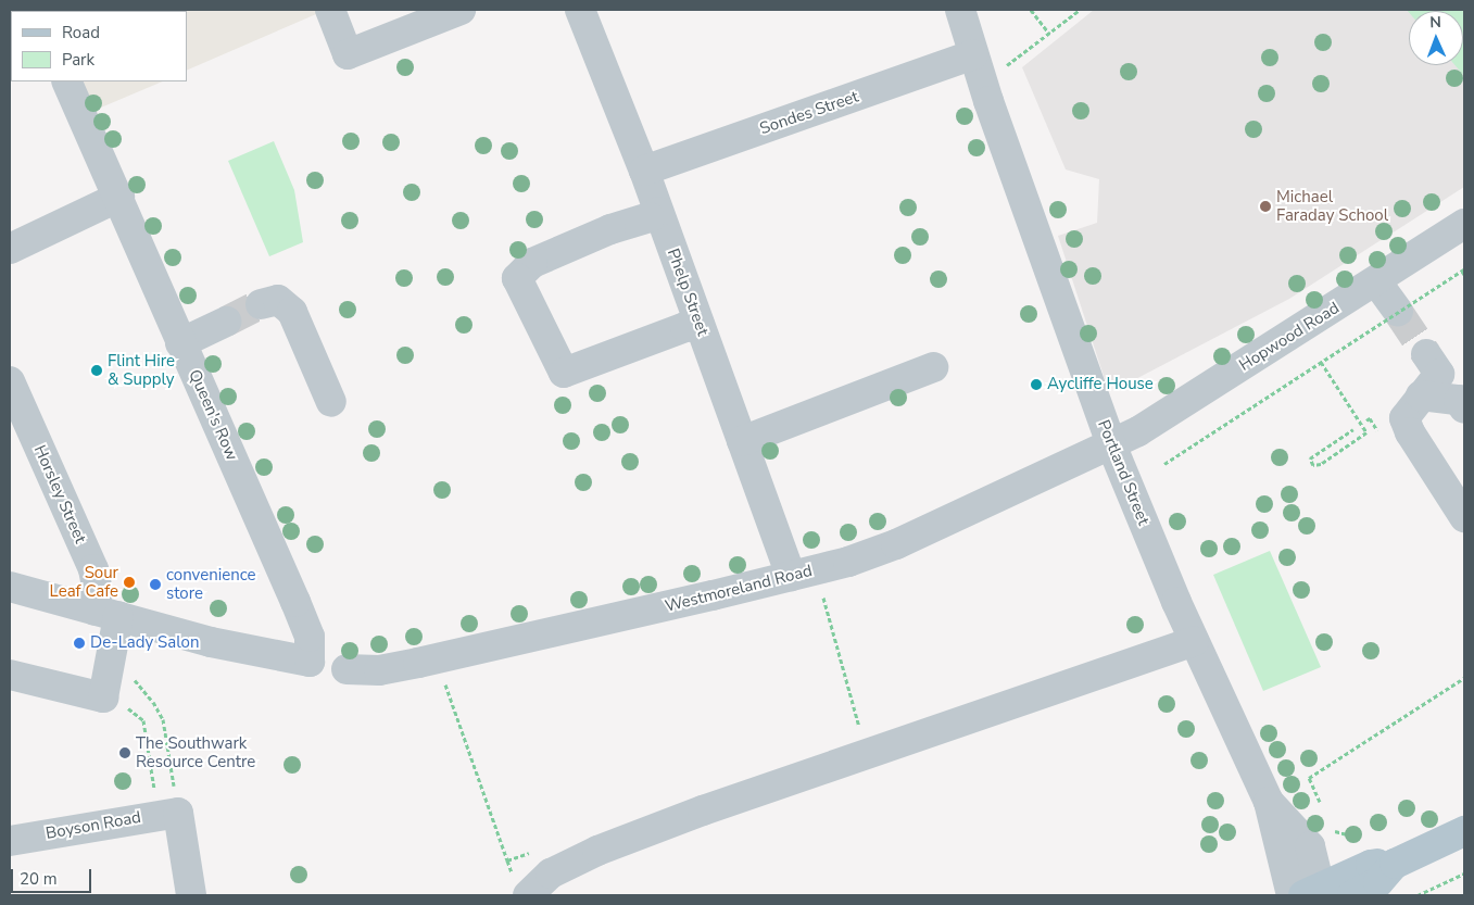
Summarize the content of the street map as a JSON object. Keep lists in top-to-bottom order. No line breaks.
{"streets":{"street":["Sondes Street","Phelp Street","Hopwood Road","Queen's Row","Portland Street","Horsley Street","Westmoreland Road","Boyson Road"]},"crossings":[["Sondes Street","Phelp Street"],["Sondes Street","Portland Street"],["Phelp Street","Westmoreland Road"],["Hopwood Road","Portland Street"],["Hopwood Road","Westmoreland Road"],["Queen's Row","Horsley Street"],["Portland Street","Westmoreland Road"]],"places":["Michael Faraday School","Flint Hire & Supply","Aycliffe House","Sour Leaf Cafe","convenience store","De-Lady Salon","The Southwark Resource Centre"],"legend":["Road","Park"],"scale_bar":"20 m","north":"top"}
